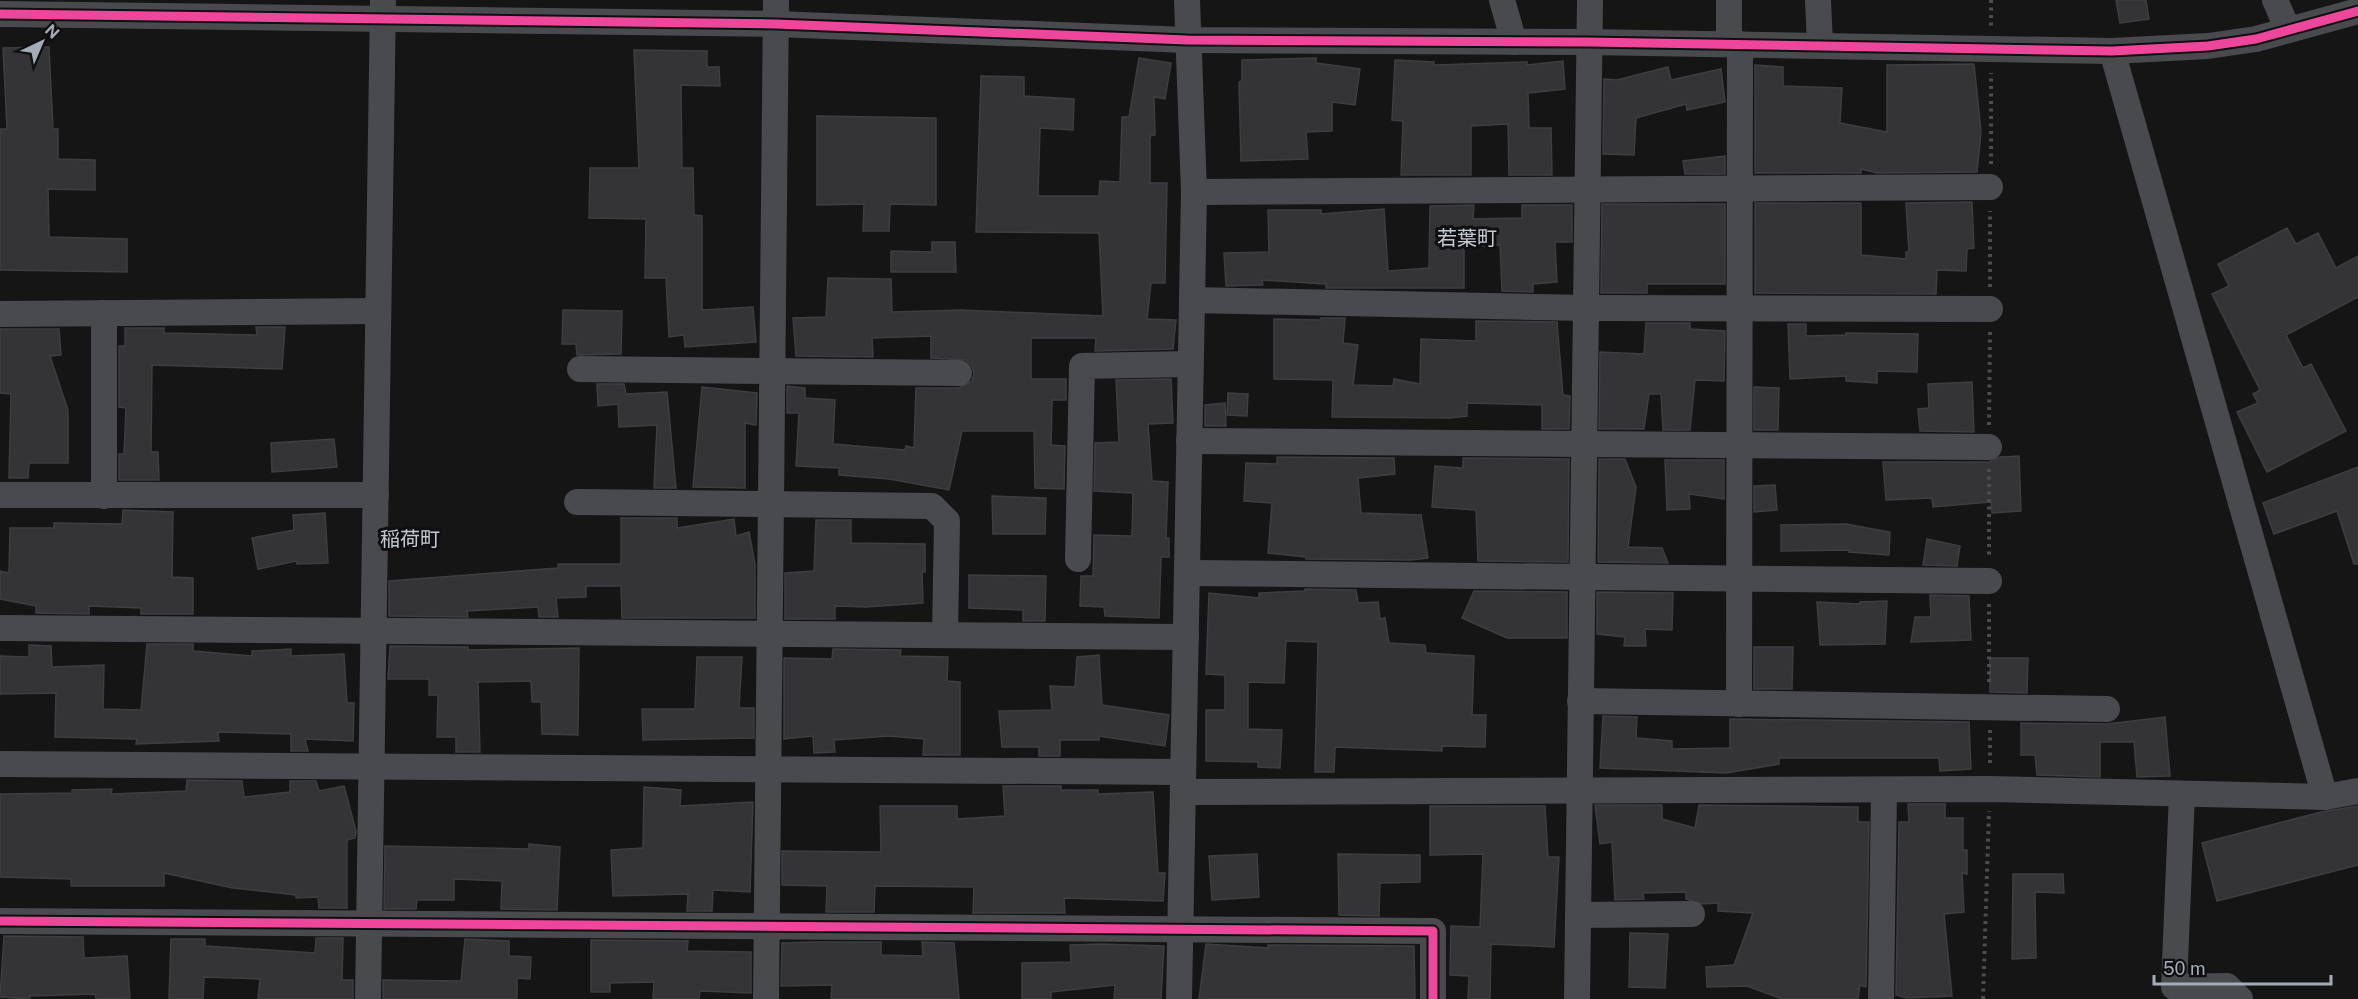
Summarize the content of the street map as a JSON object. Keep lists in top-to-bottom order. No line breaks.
{"districts":["若葉町","稲荷町"],"scale_bar":"50 m","north":"top right"}
